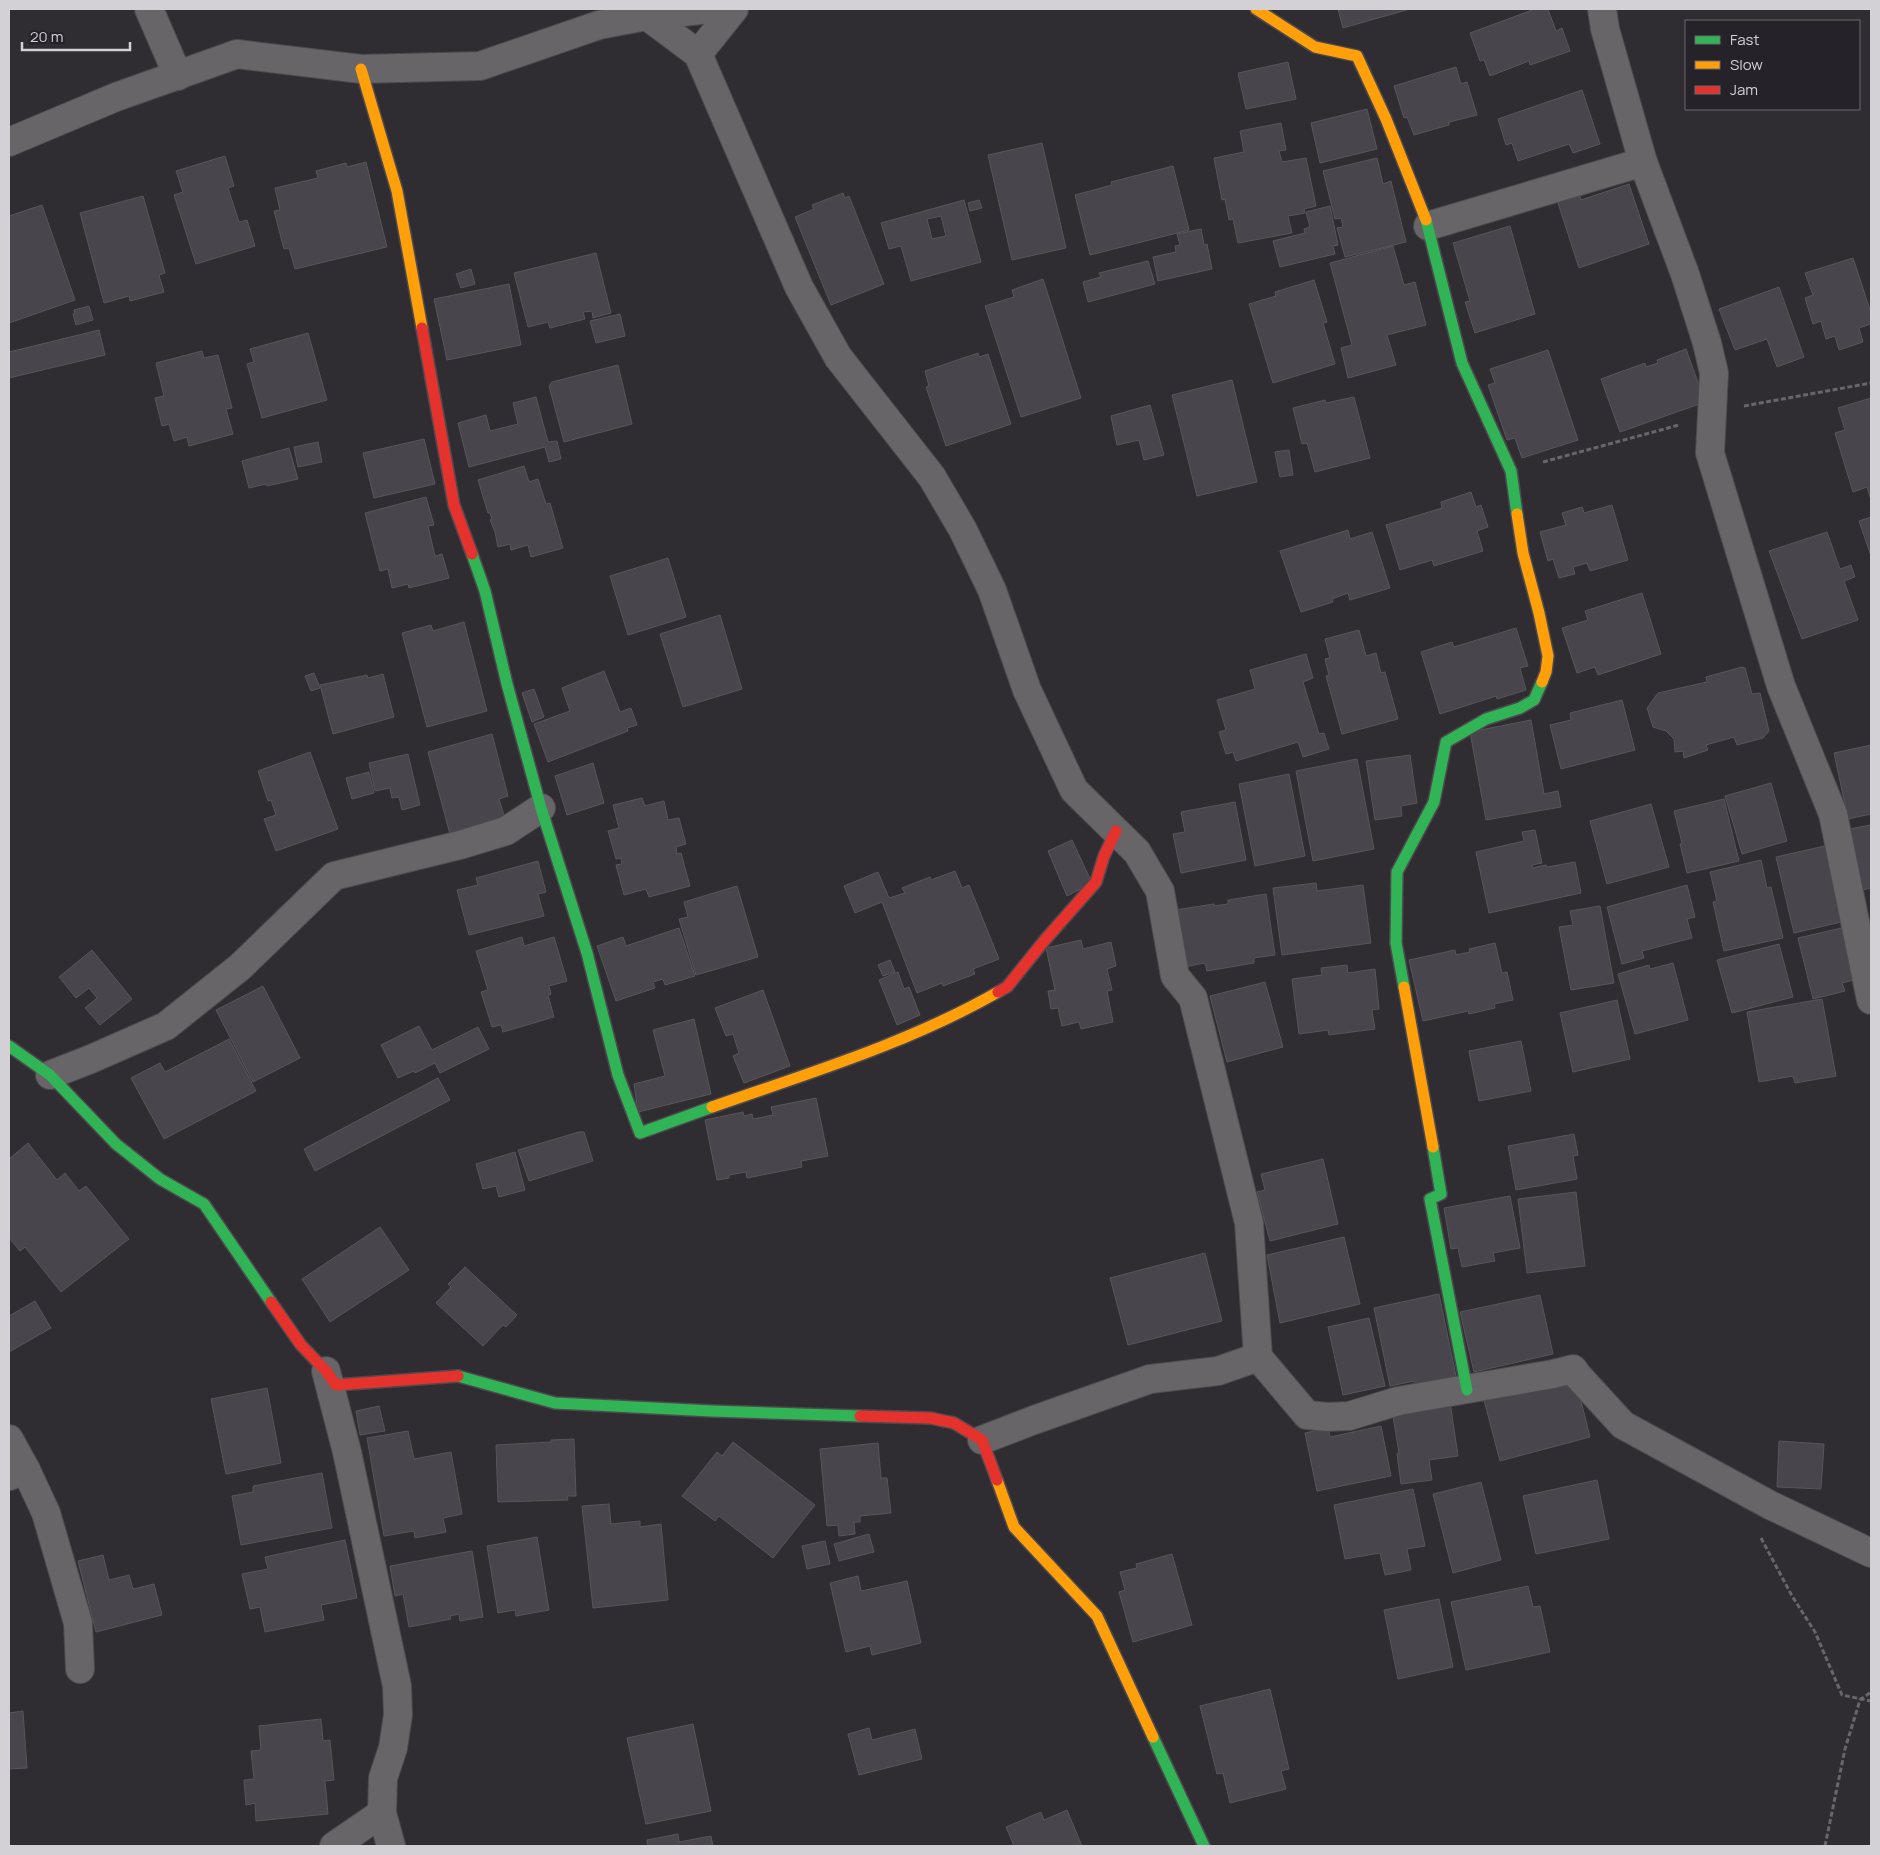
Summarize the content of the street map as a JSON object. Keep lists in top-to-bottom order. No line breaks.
{"legend":["Fast","Slow","Jam"],"scale_bar":"20 m"}
